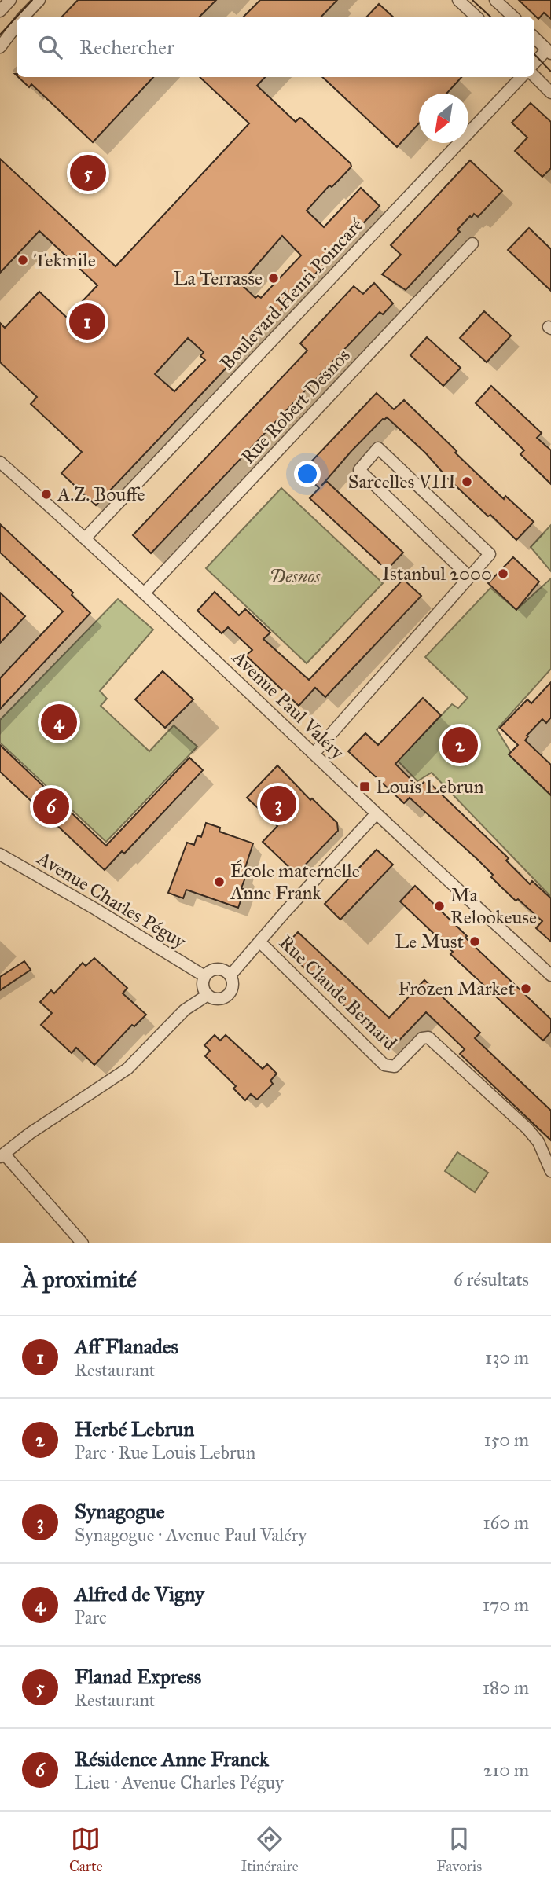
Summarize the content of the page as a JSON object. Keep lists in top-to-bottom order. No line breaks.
{"streets":{"street":["Boulevard Henri Poincaré","Rue Robert Desnos","Avenue Paul Valéry","Avenue Charles Péguy","Rue Claude Bernard"]},"crossings":[["Boulevard Henri Poincaré","Avenue Paul Valéry"],["Rue Robert Desnos","Avenue Paul Valéry"]],"parks":["Desnos"],"places":{"other":["Tekmile","La Terrasse","Sarcelles VIII","A.Z. Bouffe","Istanbul 2000","École maternelle Anne Frank","Ma Relookeuse","Le Must","Frozen Market"],"transit":["Louis Lebrun"]},"north":"bottom left","page":{"search":"Rechercher","pins":["5","1","4","2","3","6"],"heading":["À proximité","6 résultats"],"list":[{"mark":"1","name":"Aff Flanades","note":"Restaurant","value":"130 m"},{"mark":"2","name":"Herbé Lebrun","note":"Parc · Rue Louis Lebrun","value":"150 m"},{"mark":"3","name":"Synagogue","note":"Synagogue · Avenue Paul Valéry","value":"160 m"},{"mark":"4","name":"Alfred de Vigny","note":"Parc","value":"170 m"},{"mark":"5","name":"Flanad Express","note":"Restaurant","value":"180 m"},{"mark":"6","name":"Résidence Anne Franck","note":"Lieu · Avenue Charles Péguy","value":"210 m"}],"nav":["Carte","Itinéraire","Favoris"]}}
